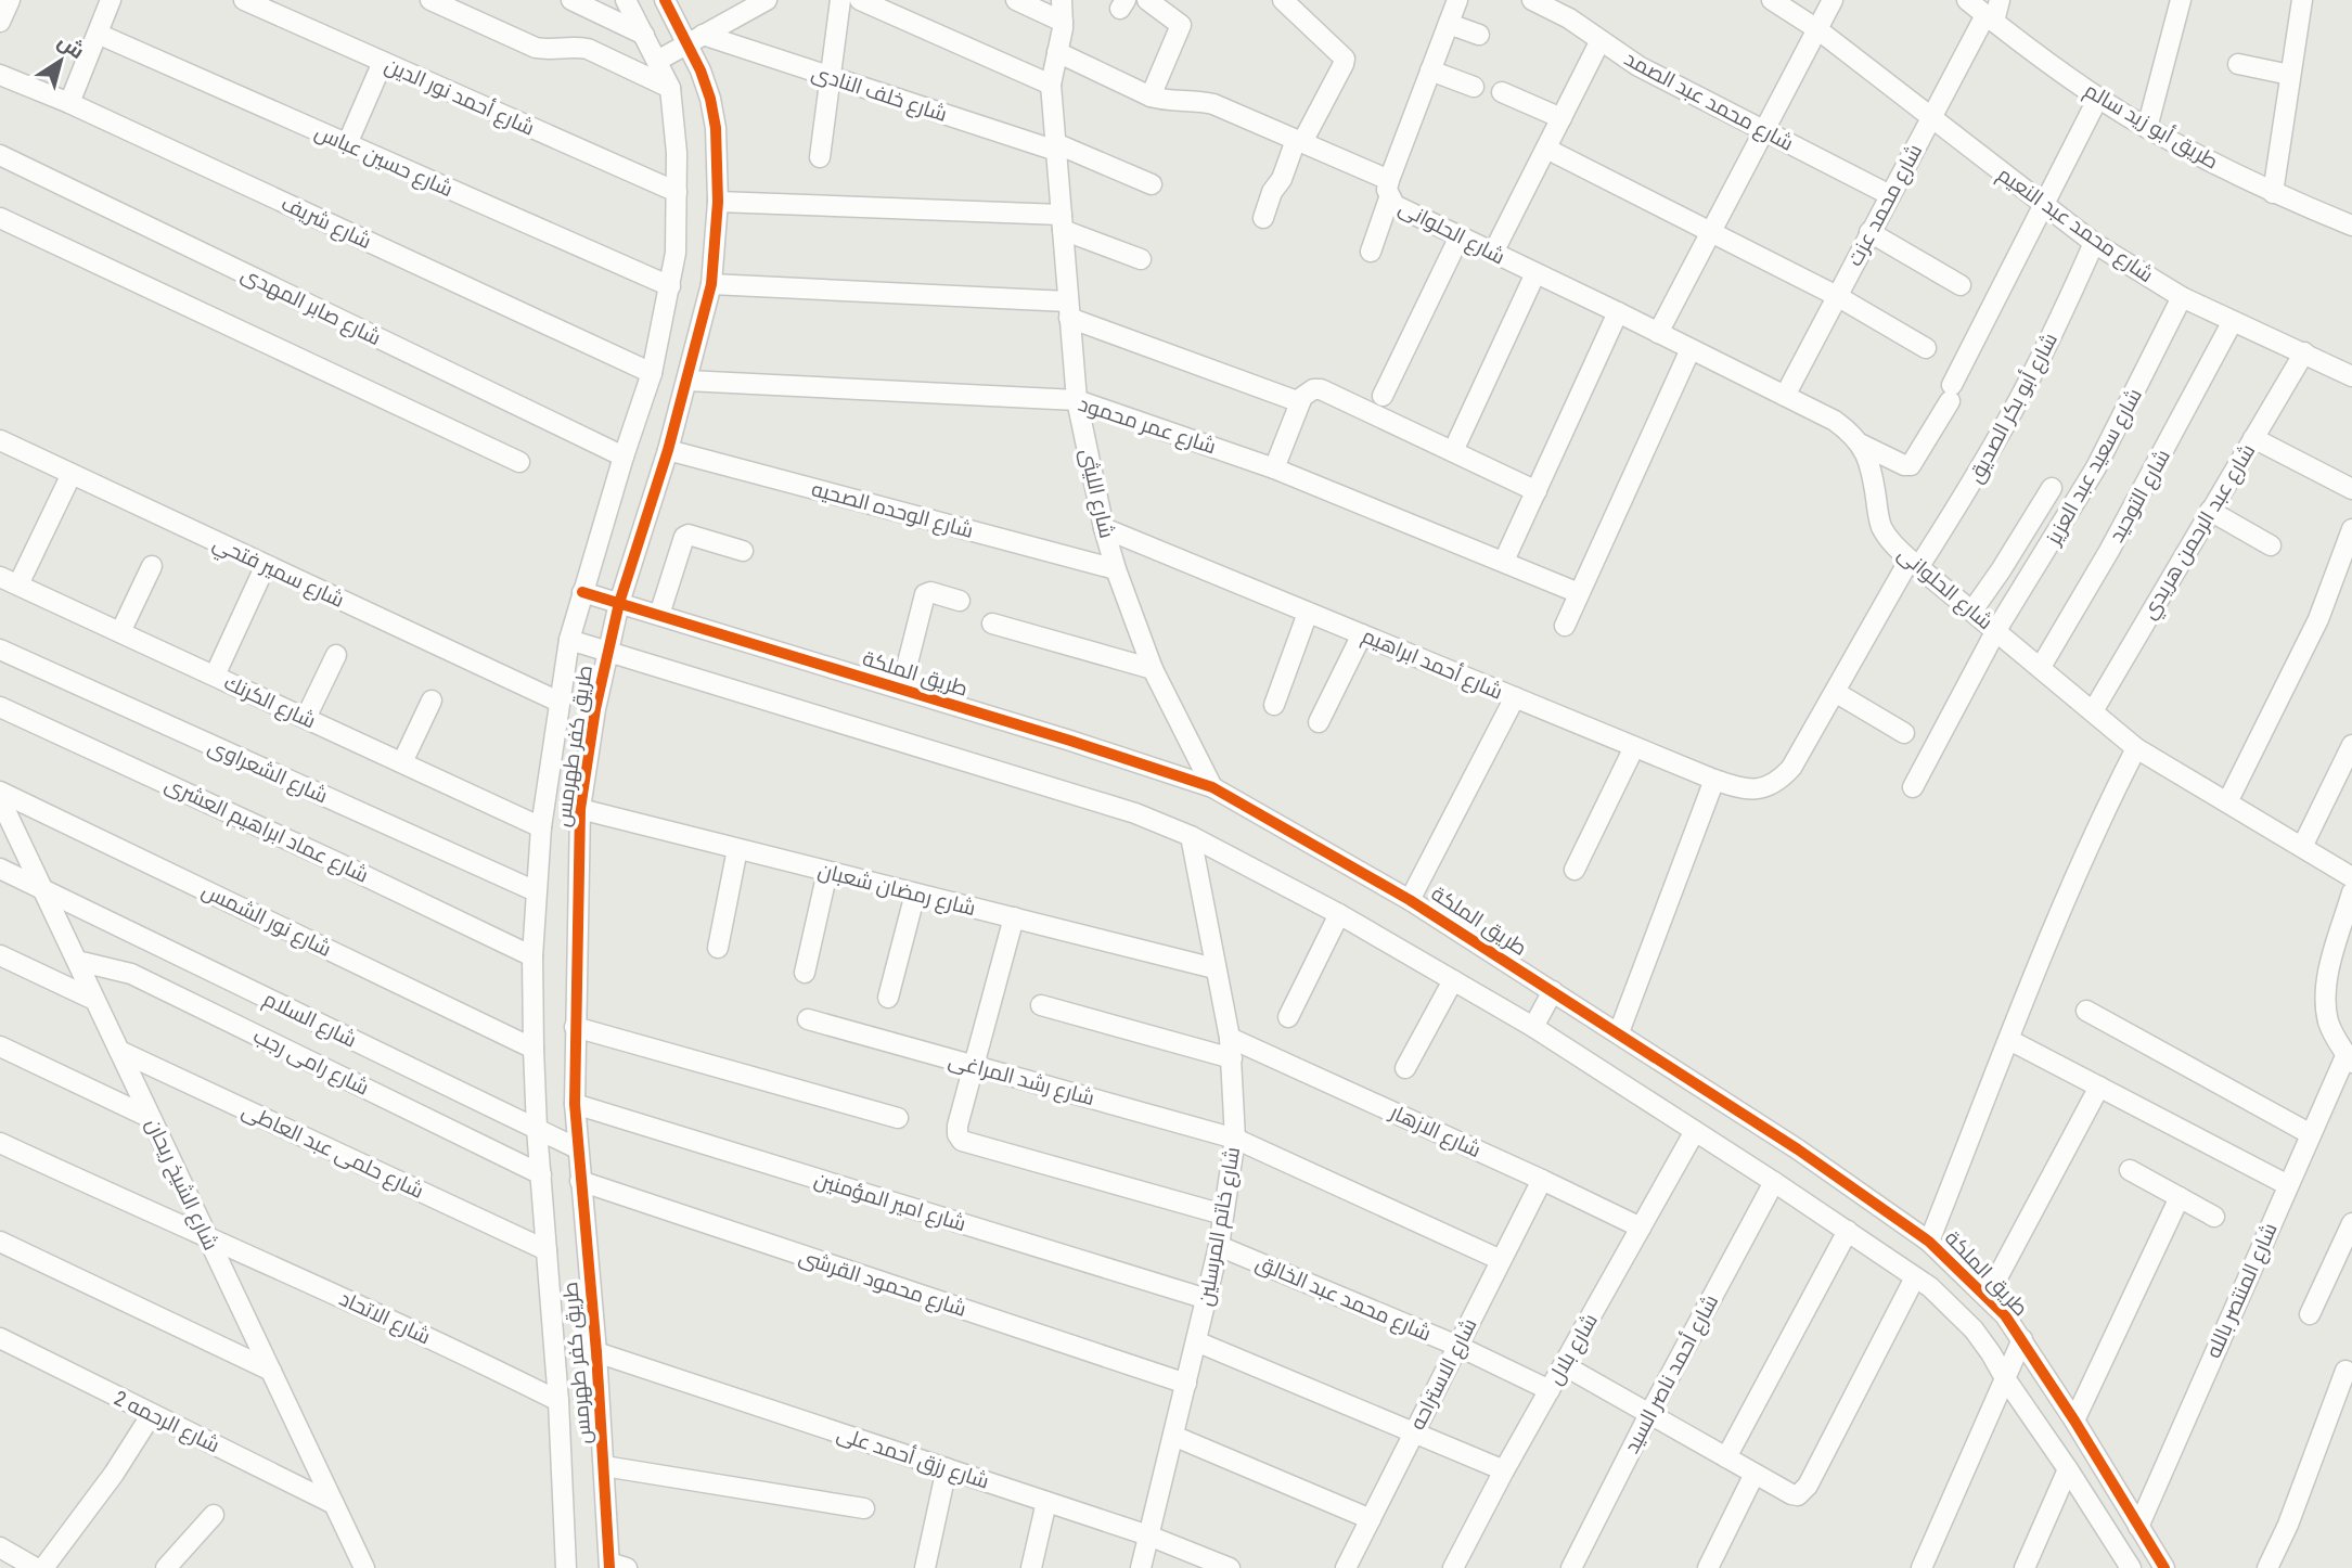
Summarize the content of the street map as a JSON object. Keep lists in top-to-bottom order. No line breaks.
{"streets":{"street":["شارع خلف النادى","شارع أحمد نور الدين","شارع محمد عبد الصمد","طريق أبو زيد سالم","شارع حسين عباس","شارع محمد عزت","شارع شريف","شارع محمد عبد النعيم","شارع الحلوانى","شارع صابر المهدى","شارع أبو بكر الصديق","شارع عمر محمود","شارع سعيد عبد العزيز","شارع الليثى","شارع التوحيد","شارع الوحده الصحيه","شارع عبد الرحمن هريدي","شارع سمير فتحي","شارع أحمد ابراهيم","طريق الملكة","شارع الكرنك","طريق كفر طهرمس","شارع الشعراوى","شارع عماد ابراهيم العشرى","شارع رمضان شعبان","شارع نور الشمس","شارع السلام","شارع رامى رجب","شارع رشد المراغى","شارع الازهار","شارع حلمى عبد العاطى","شارع الشيخ ريحان","شارع امير المؤمنين","شارع خاتم المرسلين","شارع محمود القرشى","شارع المنتصر بالله","شارع محمد عبد الخالق","شارع الاتحاد","شارع بلال","شارع الاستراحه","شارع أحمد ناصر السيد","شارع الرحمه 2","شارع رزق أحمد على"]},"crossings":[["شارع خلف النادى","شارع الليثى"],["شارع خلف النادى","طريق كفر طهرمس"],["شارع أحمد نور الدين","طريق كفر طهرمس"],["شارع محمد عبد الصمد","شارع محمد عزت"],["طريق أبو زيد سالم","شارع محمد عزت"],["شارع حسين عباس","طريق كفر طهرمس"],["شارع محمد عزت","شارع محمد عبد النعيم"],["شارع محمد عزت","شارع الحلوانى"],["شارع شريف","طريق كفر طهرمس"],["شارع محمد عبد النعيم","شارع أبو بكر الصديق"],["شارع محمد عبد النعيم","شارع سعيد عبد العزيز"],["شارع محمد عبد النعيم","شارع التوحيد"],["شارع محمد عبد النعيم","شارع عبد الرحمن هريدي"],["شارع الحلوانى","شارع أبو بكر الصديق"],["شارع الحلوانى","شارع سعيد عبد العزيز"],["شارع الحلوانى","شارع التوحيد"],["شارع الحلوانى","شارع عبد الرحمن هريدي"],["شارع صابر المهدى","طريق كفر طهرمس"],["شارع أبو بكر الصديق","شارع أحمد ابراهيم"],["شارع عمر محمود","شارع الليثى"],["شارع عمر محمود","طريق كفر طهرمس"],["شارع الليثى","شارع الوحده الصحيه"],["شارع الليثى","شارع أحمد ابراهيم"],["شارع الليثى","طريق الملكة"],["شارع الوحده الصحيه","طريق كفر طهرمس"],["شارع سمير فتحي","طريق كفر طهرمس"],["طريق الملكة","طريق كفر طهرمس"],["طريق الملكة","شارع المنتصر بالله"],["شارع الكرنك","طريق كفر طهرمس"],["طريق كفر طهرمس","شارع الشعراوى"],["طريق كفر طهرمس","شارع عماد ابراهيم العشرى"],["طريق كفر طهرمس","شارع رمضان شعبان"],["طريق كفر طهرمس","شارع نور الشمس"],["طريق كفر طهرمس","شارع السلام"],["طريق كفر طهرمس","شارع رامى رجب"],["طريق كفر طهرمس","شارع حلمى عبد العاطى"],["طريق كفر طهرمس","شارع امير المؤمنين"],["طريق كفر طهرمس","شارع محمود القرشى"],["طريق كفر طهرمس","شارع الاتحاد"],["طريق كفر طهرمس","شارع رزق أحمد على"],["شارع رمضان شعبان","شارع خاتم المرسلين"],["شارع السلام","شارع الشيخ ريحان"],["شارع رامى رجب","شارع الشيخ ريحان"],["شارع رشد المراغى","شارع خاتم المرسلين"],["شارع رشد المراغى","شارع الاستراحه"],["شارع الازهار","شارع خاتم المرسلين"],["شارع الازهار","شارع بلال"],["شارع الازهار","شارع الاستراحه"],["شارع حلمى عبد العاطى","شارع الشيخ ريحان"],["شارع الشيخ ريحان","شارع الاتحاد"],["شارع الشيخ ريحان","شارع الرحمه 2"],["شارع امير المؤمنين","شارع خاتم المرسلين"],["شارع خاتم المرسلين","شارع محمود القرشى"],["شارع خاتم المرسلين","شارع محمد عبد الخالق"],["شارع خاتم المرسلين","شارع رزق أحمد على"],["شارع محمد عبد الخالق","شارع بلال"],["شارع محمد عبد الخالق","شارع الاستراحه"]],"north":"top right"}
